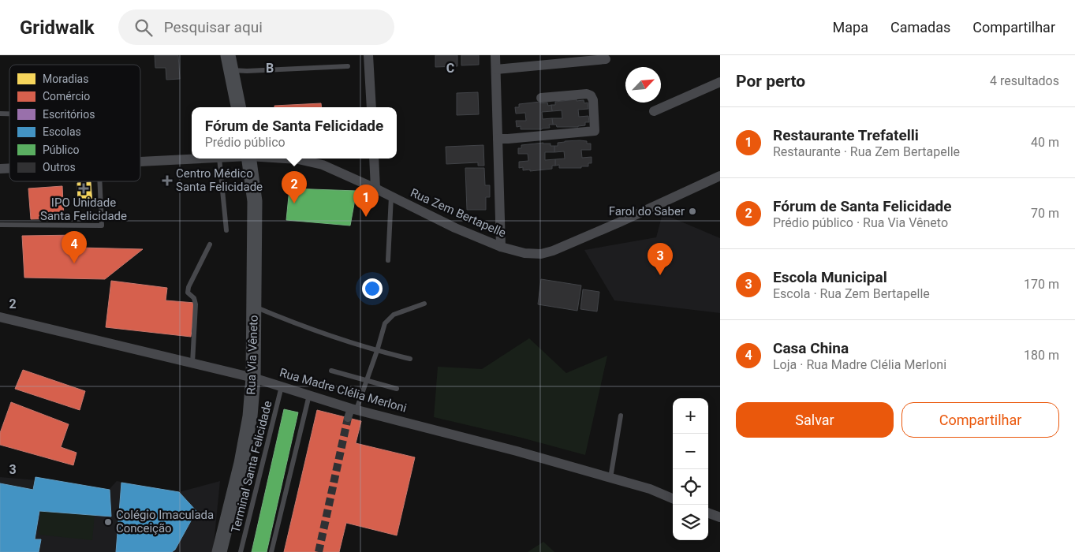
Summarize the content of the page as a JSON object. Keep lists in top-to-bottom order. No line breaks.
{"streets":{"main road":["Rua Via Vêneto"],"street":["Rua Zem Bertapelle","Rua Madre Clélia Merloni"],"lane":["Terminal Santa Felicidade"]},"crossings":[["Rua Via Vêneto","Rua Madre Clélia Merloni"],["Rua Madre Clélia Merloni","Terminal Santa Felicidade"]],"places":{"health":["Centro Médico Santa Felicidade","IPO Unidade Santa Felicidade"],"other":["Farol do Saber","Colégio Imaculada Conceição"]},"legend":["Moradias","Comércio","Escritórios","Escolas","Público","Outros"],"north":"top right","page":{"header":"Gridwalk","search":"Pesquisar aqui","nav":["Mapa","Camadas","Compartilhar"],"heading":["Por perto","4 resultados"],"list":[{"mark":"1","name":"Restaurante Trefatelli","note":"Restaurante · Rua Zem Bertapelle","value":"40 m"},{"mark":"2","name":"Fórum de Santa Felicidade","note":"Prédio público · Rua Via Vêneto","value":"70 m"},{"mark":"3","name":"Escola Municipal","note":"Escola · Rua Zem Bertapelle","value":"170 m"},{"mark":"4","name":"Casa China","note":"Loja · Rua Madre Clélia Merloni","value":"180 m"}],"popup":["Fórum de Santa Felicidade","Prédio público"],"pins":["2","1","4","3"],"buttons":["Salvar","Compartilhar"],"map_buttons":["+","−"]},"grid":{"columns":["B","C"],"rows":["2","3"]}}
